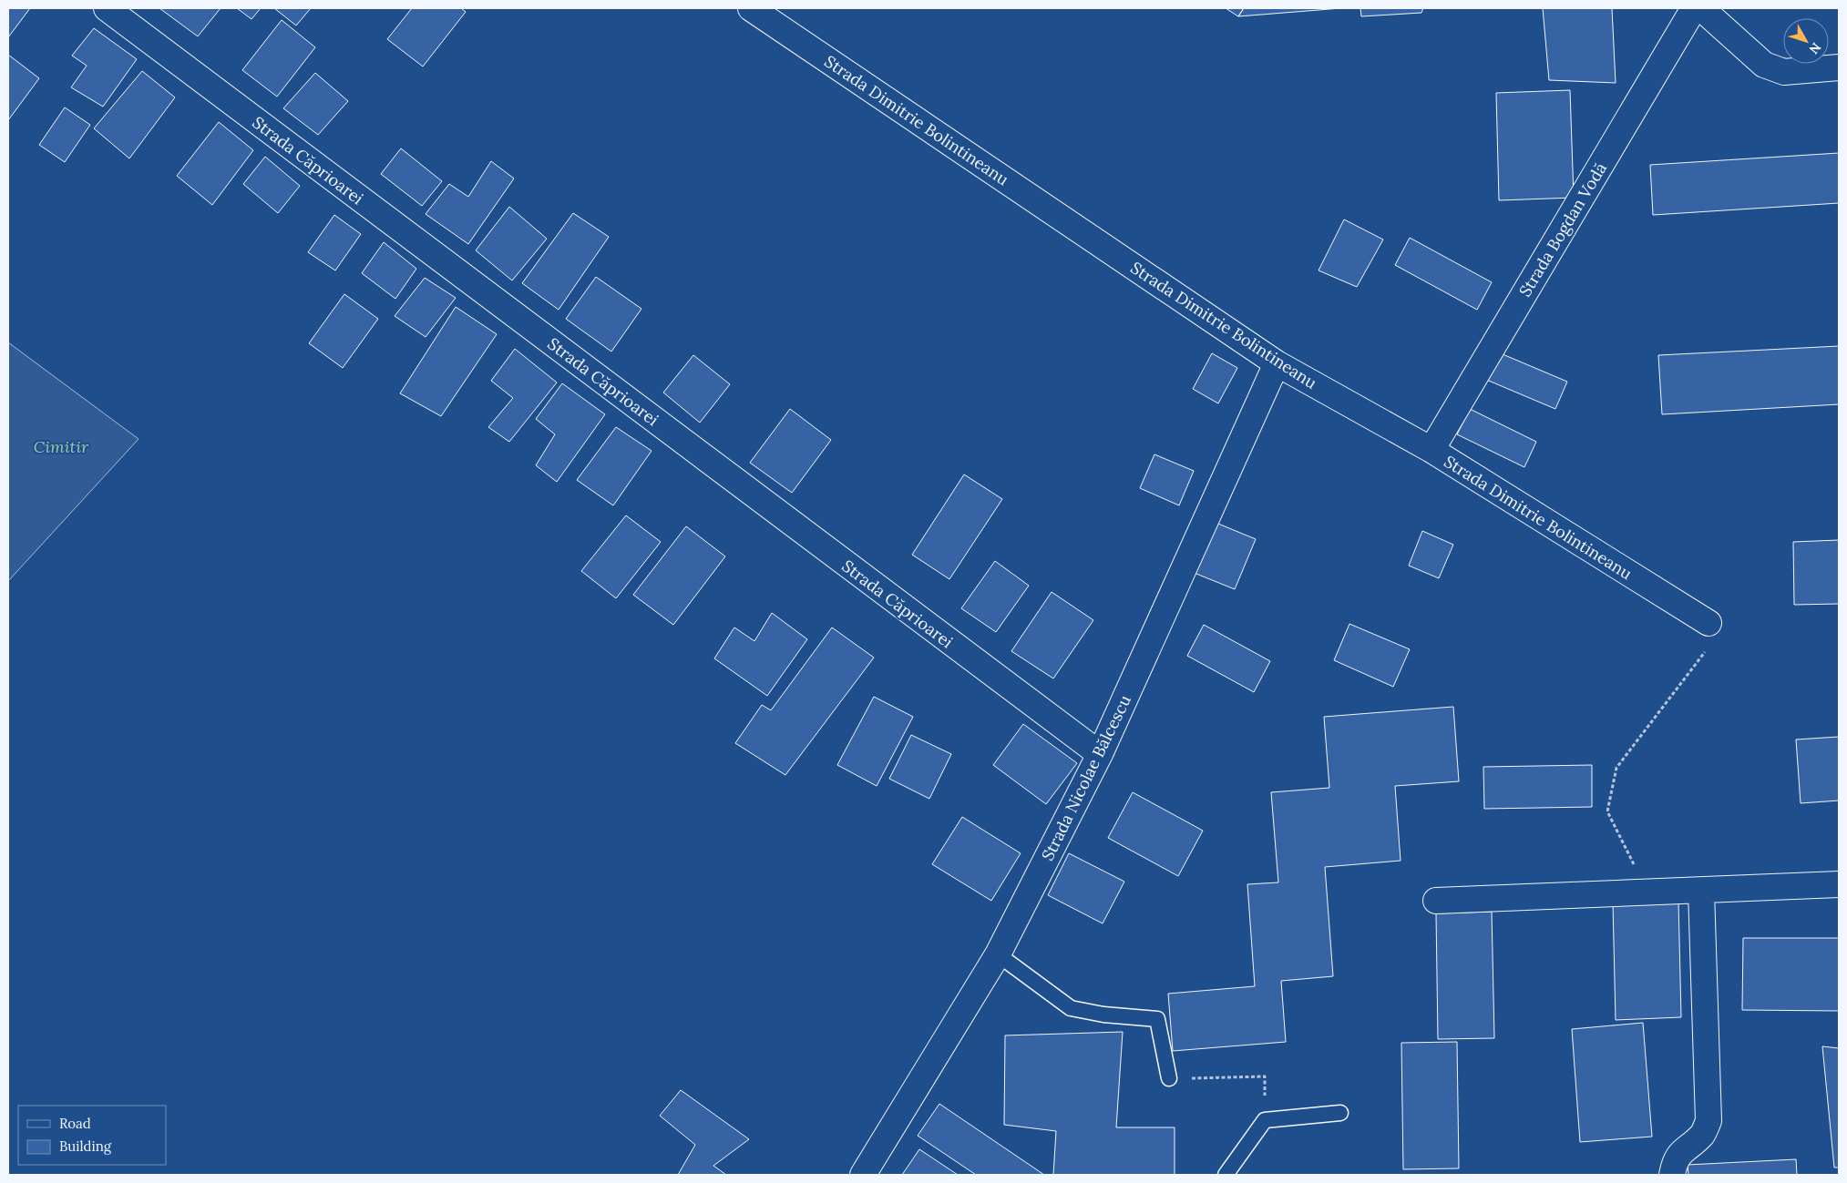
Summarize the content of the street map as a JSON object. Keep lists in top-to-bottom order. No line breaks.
{"streets":{"street":["Strada Dimitrie Bolintineanu","Strada Căprioarei","Strada Bogdan Vodă","Strada Nicolae Bălcescu"]},"crossings":[["Strada Dimitrie Bolintineanu","Strada Bogdan Vodă"],["Strada Dimitrie Bolintineanu","Strada Nicolae Bălcescu"],["Strada Căprioarei","Strada Nicolae Bălcescu"]],"parks":["Cimitir"],"legend":["Road","Building"],"north":"bottom right"}
